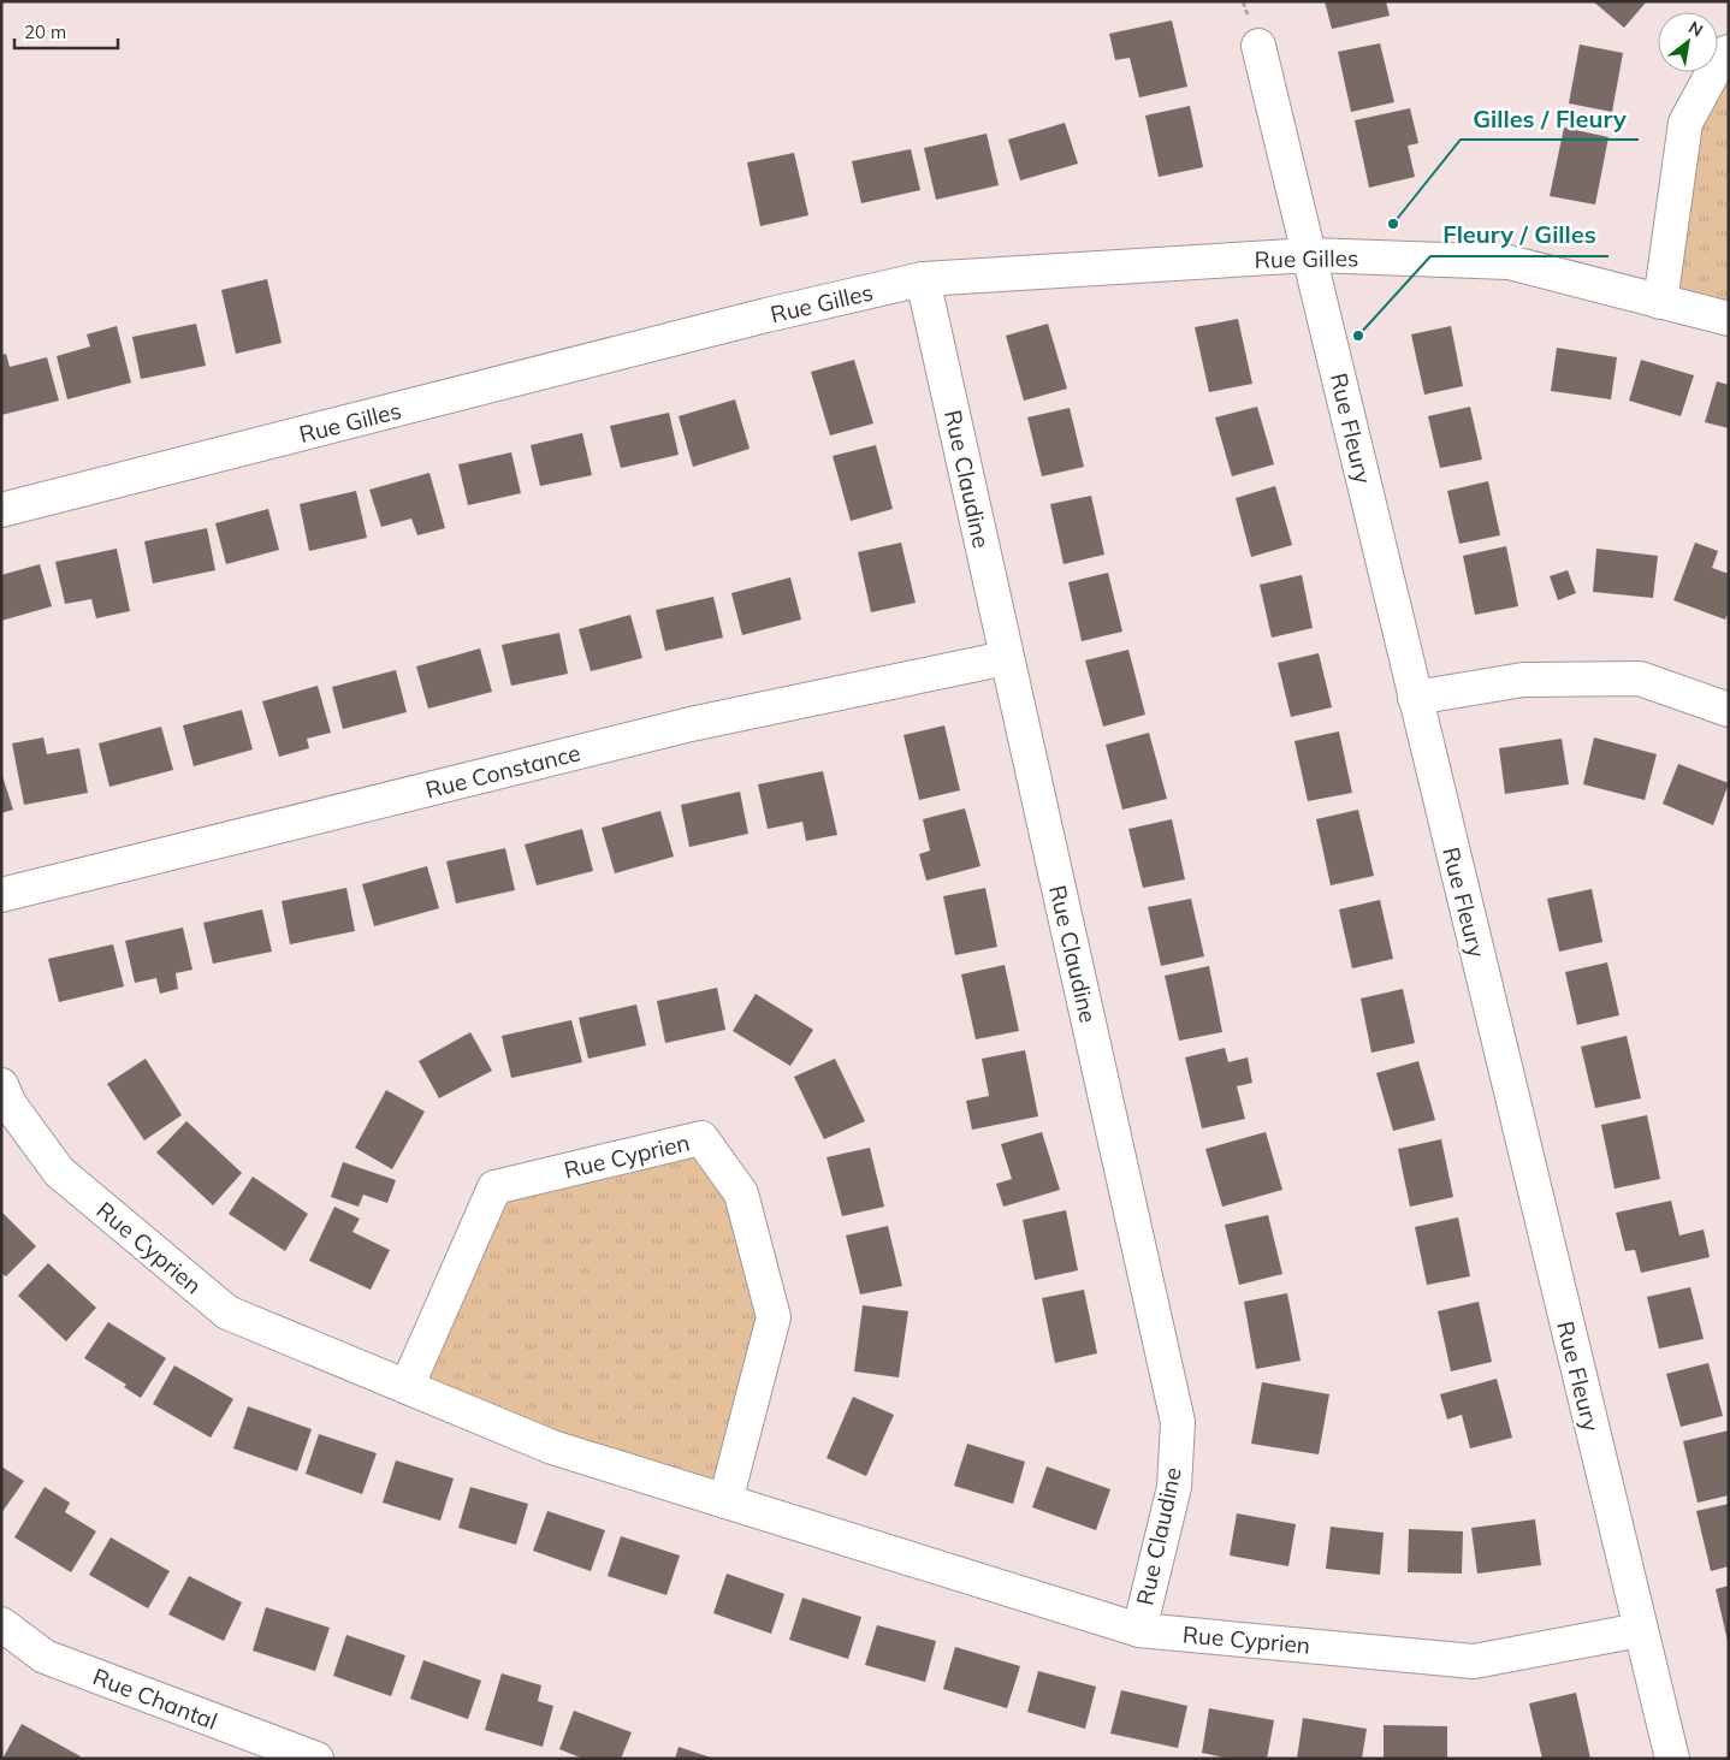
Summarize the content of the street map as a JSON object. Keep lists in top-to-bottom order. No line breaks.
{"streets":{"street":["Rue Gilles","Rue Fleury","Rue Claudine","Rue Constance","Rue Cyprien","Rue Chantal"]},"crossings":[["Rue Gilles","Rue Fleury"],["Rue Gilles","Rue Claudine"],["Rue Fleury","Rue Cyprien"],["Rue Claudine","Rue Constance"],["Rue Claudine","Rue Cyprien"]],"places":["Gilles / Fleury","Fleury / Gilles"],"scale_bar":"20 m","north":"top right"}
